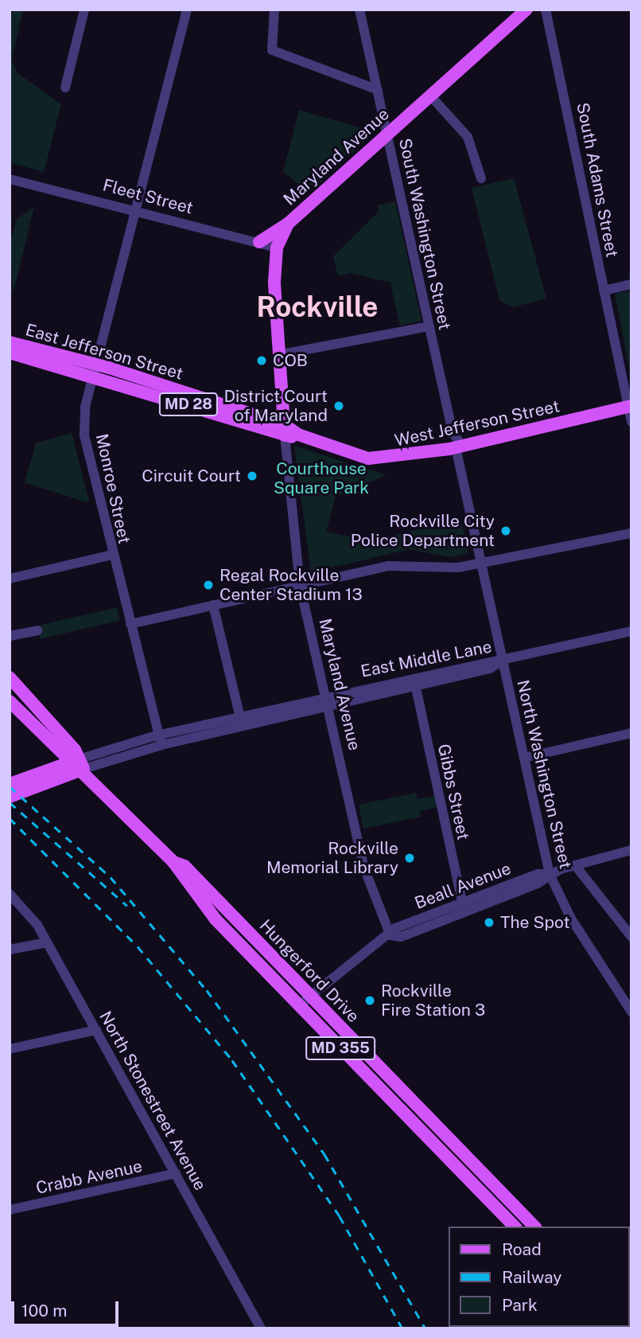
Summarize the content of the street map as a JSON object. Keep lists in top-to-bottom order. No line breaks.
{"streets":{"main road":["Maryland Avenue","East Jefferson Street","MD 28","West Jefferson Street","Hungerford Drive","MD 355"],"street":["South Adams Street","Fleet Street","South Washington Street","Monroe Street","East Middle Lane","North Washington Street","Gibbs Street","Beall Avenue","North Stonestreet Avenue","Crabb Avenue"]},"crossings":[["Maryland Avenue","Fleet Street"],["Maryland Avenue","South Washington Street"],["Maryland Avenue","East Jefferson Street"],["Maryland Avenue","West Jefferson Street"],["Maryland Avenue","East Middle Lane"],["Maryland Avenue","Beall Avenue"],["South Adams Street","West Jefferson Street"],["Fleet Street","Monroe Street"],["South Washington Street","West Jefferson Street"],["South Washington Street","North Washington Street"],["East Jefferson Street","West Jefferson Street"],["East Jefferson Street","Monroe Street"],["Monroe Street","East Middle Lane"],["East Middle Lane","North Washington Street"],["East Middle Lane","Gibbs Street"],["East Middle Lane","Hungerford Drive"],["East Middle Lane","MD 355"],["North Washington Street","Beall Avenue"],["Gibbs Street","Beall Avenue"],["Beall Avenue","Hungerford Drive"],["Hungerford Drive","MD 355"],["North Stonestreet Avenue","Crabb Avenue"]],"districts":["Rockville"],"parks":["Courthouse Square Park"],"places":["COB","District Court of Maryland","Circuit Court","Rockville City Police Department","Regal Rockville Center Stadium 13","Rockville Memorial Library","The Spot","Rockville Fire Station 3"],"legend":["Road","Railway","Park"],"scale_bar":"100 m"}
